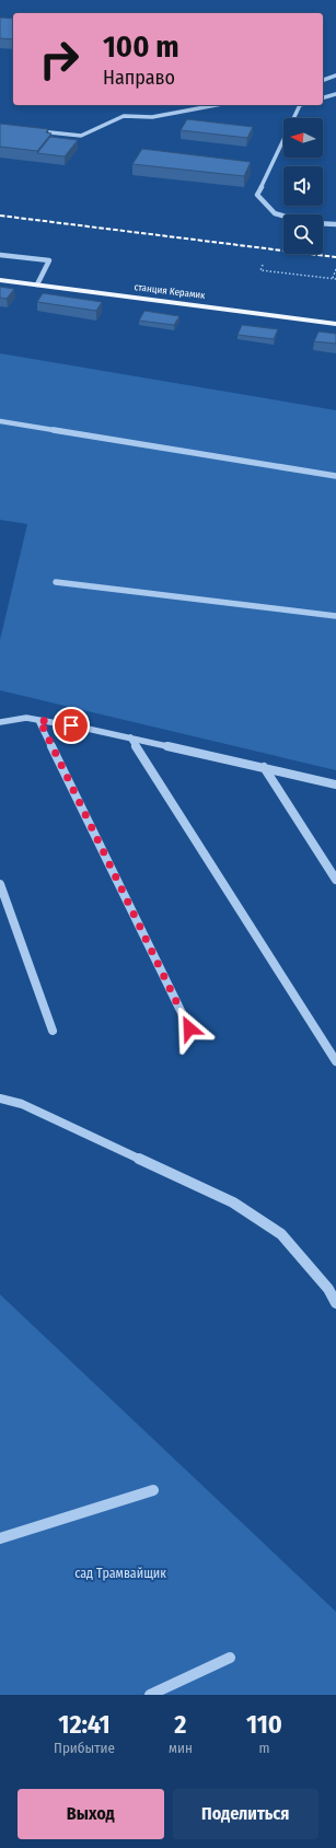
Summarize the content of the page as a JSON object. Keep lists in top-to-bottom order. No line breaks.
{"streets":{"main road":["станция Керамик"]},"parks":["сад Трамвайщик"],"north":"left","page":{"turn":["100 m","Направо"],"eta":["12:41","Прибытие","2","мин","110","m"],"buttons":["Выход","Поделиться"]}}
